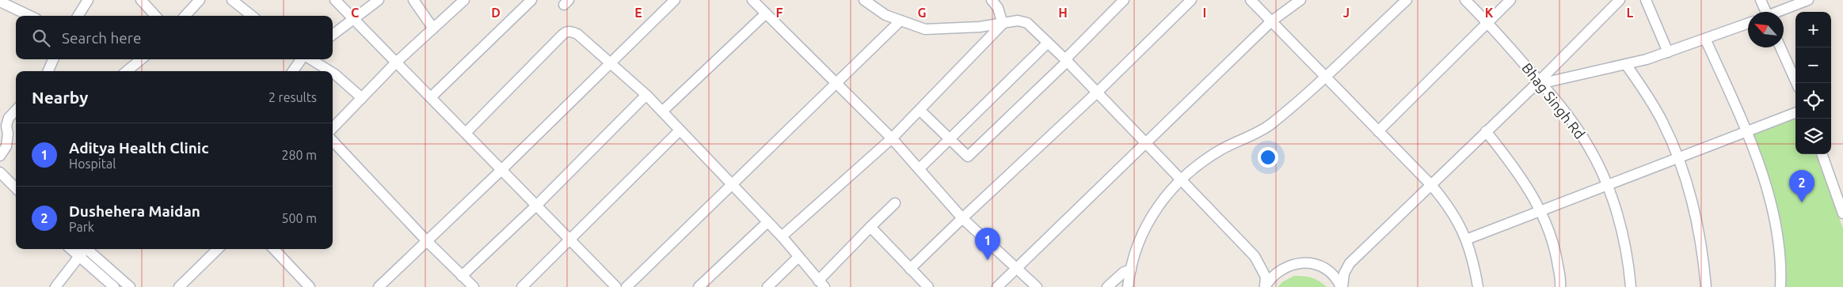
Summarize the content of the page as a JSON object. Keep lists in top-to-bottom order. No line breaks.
{"streets":{"street":["Bhag Singh Rd"]},"north":"top left","page":{"map_buttons":["+","−"],"search":"Search here","heading":["Nearby","2 results"],"list":[{"mark":"1","name":"Aditya Health Clinic","note":"Hospital","value":"280 m"},{"mark":"2","name":"Dushehera Maidan","note":"Park","value":"500 m"}],"pins":["2","1"]},"grid":{"columns":["C","D","E","F","G","H","I","J","K","L"]}}
